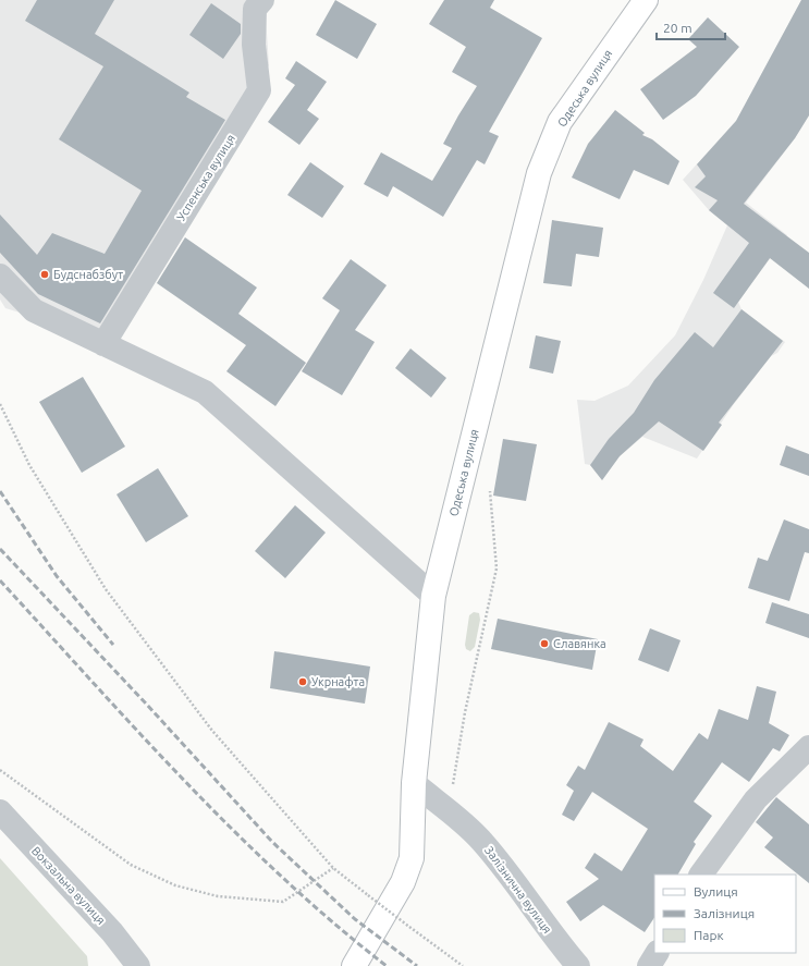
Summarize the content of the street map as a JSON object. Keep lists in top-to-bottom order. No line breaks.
{"streets":{"main road":["Одеська вулиця"],"street":["Успенська вулиця","Вокзальна вулиця","Залізнична вулиця"]},"crossings":[["Одеська вулиця","Залізнична вулиця"]],"places":["Будснабзбут","Славянка","Укрнафта"],"legend":["Вулиця","Залізниця","Парк"],"scale_bar":"20 m"}
